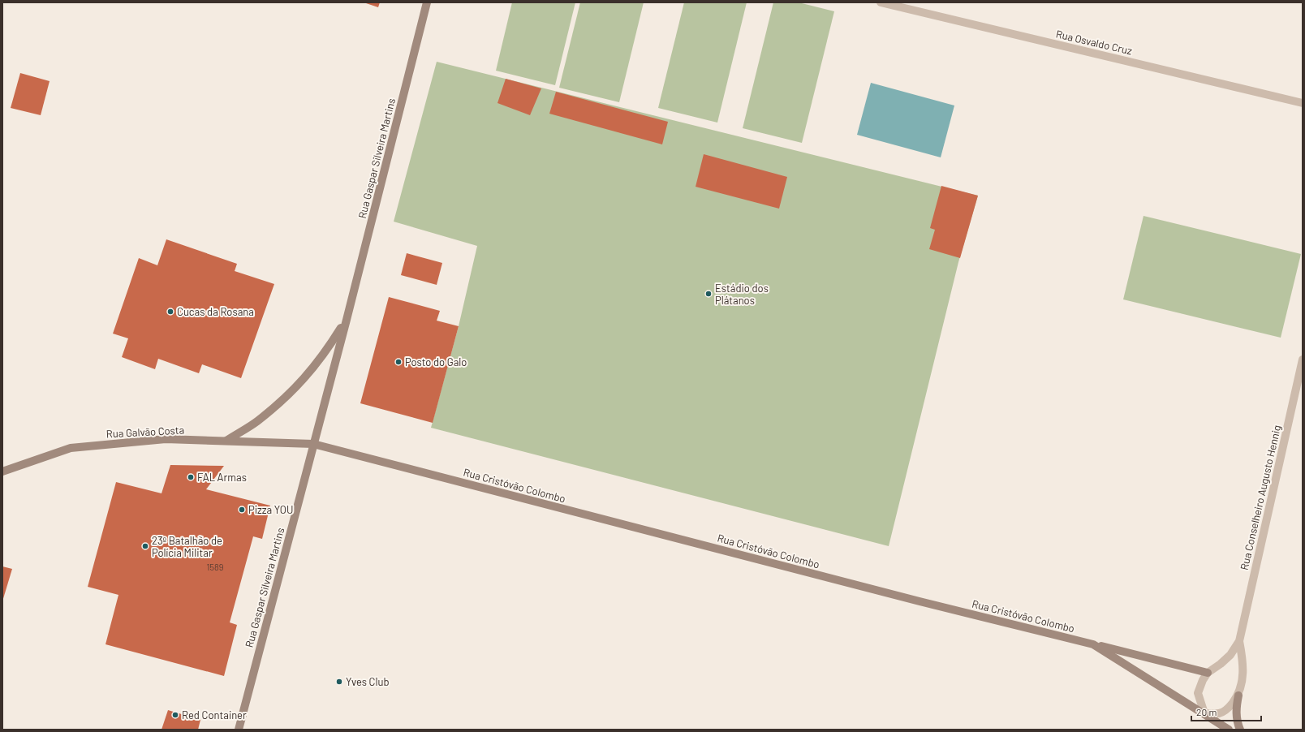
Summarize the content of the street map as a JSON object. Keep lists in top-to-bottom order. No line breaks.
{"streets":{"street":["Rua Osvaldo Cruz","Rua Gaspar Silveira Martins","Rua Galvão Costa","Rua Cristóvão Colombo","Rua Conselheiro Augusto Hennig"]},"crossings":[["Rua Gaspar Silveira Martins","Rua Galvão Costa"],["Rua Gaspar Silveira Martins","Rua Cristóvão Colombo"],["Rua Galvão Costa","Rua Cristóvão Colombo"]],"places":["Estádio dos Plátanos","Cucas da Rosana","Posto do Galo","FAL Armas","Pizza YOU","23º Batalhão de Polícia Militar","Yves Club","Red Container"],"house_numbers":["1589"],"scale_bar":"20 m"}
